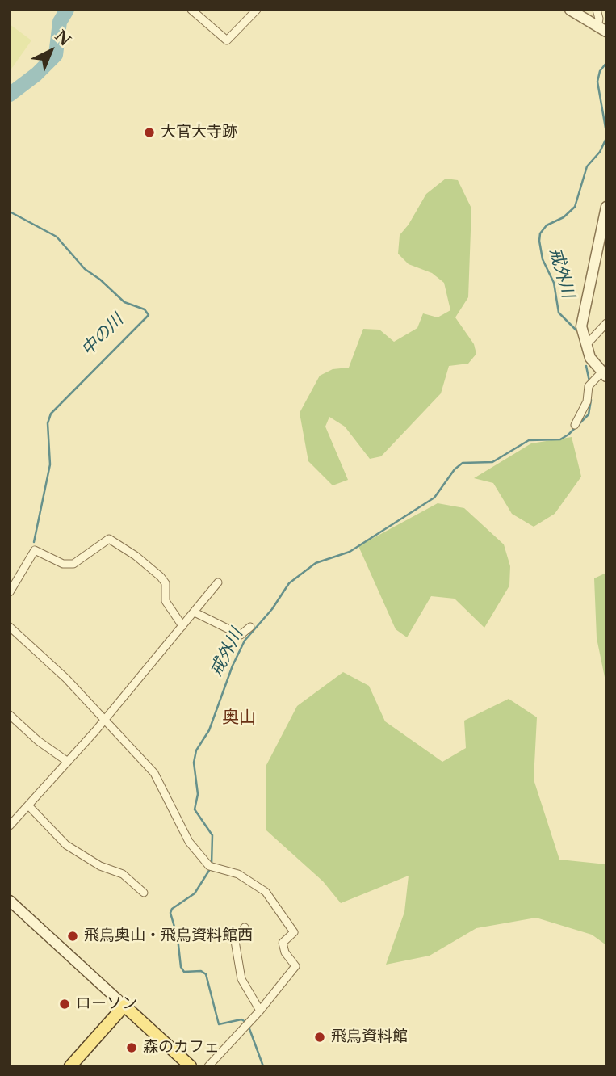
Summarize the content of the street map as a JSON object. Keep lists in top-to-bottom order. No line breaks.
{"districts":["奥山"],"water":["戒外川","中の川"],"places":["大官大寺跡","飛鳥奥山・飛鳥資料館西","ローソン","飛鳥資料館","森のカフェ"],"north":"top right"}
